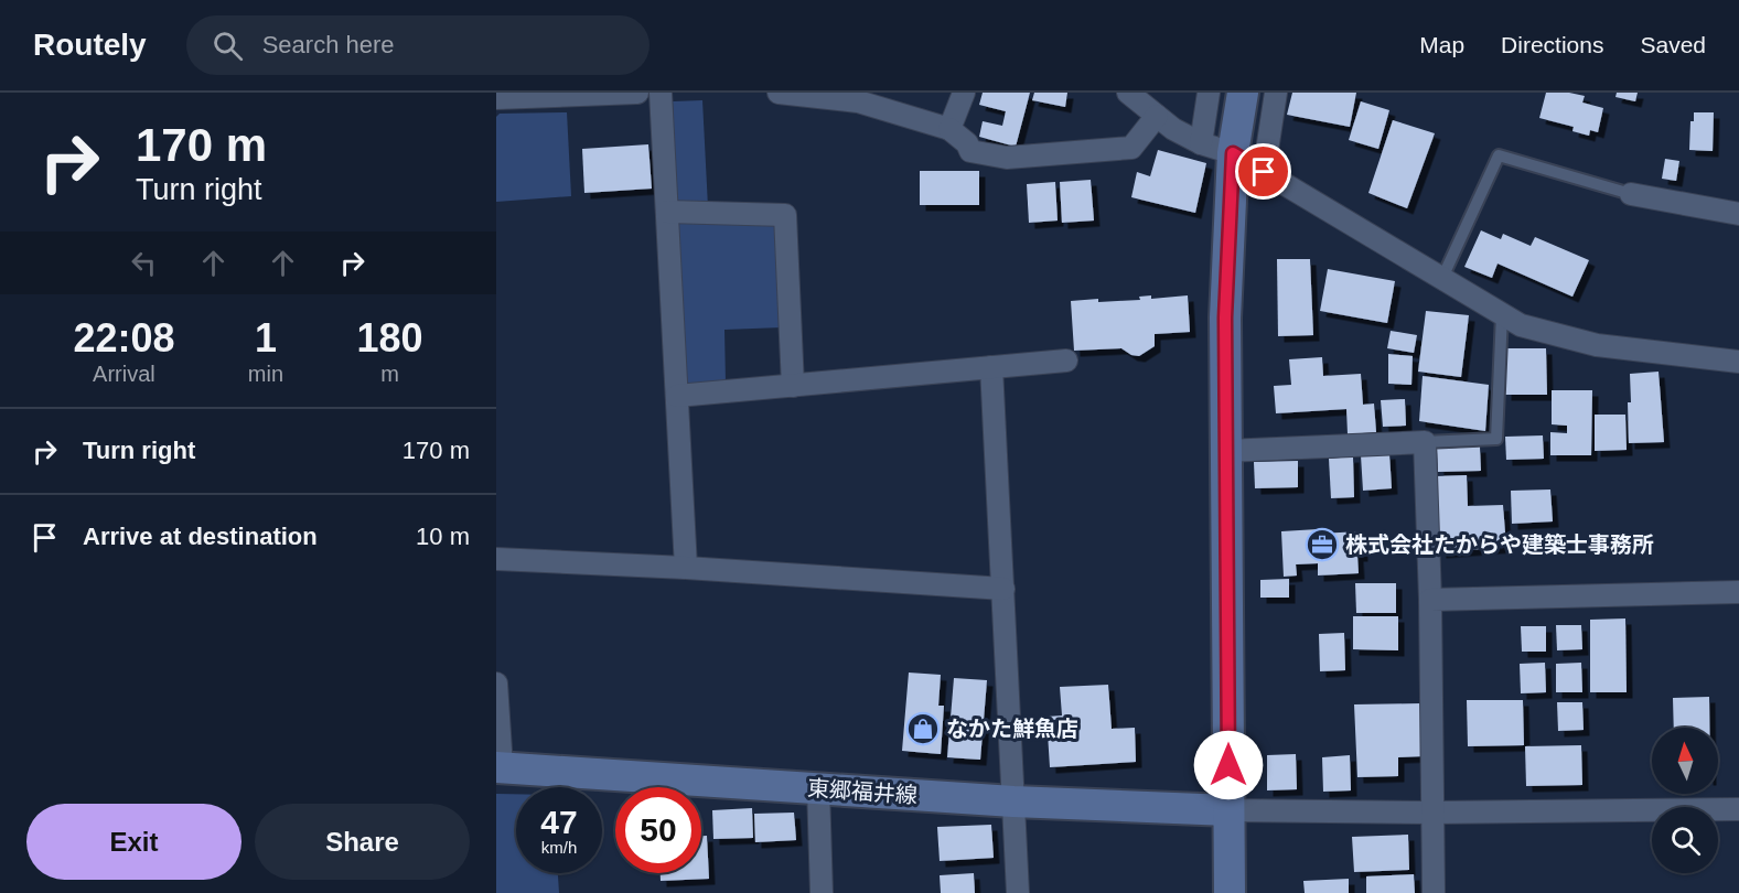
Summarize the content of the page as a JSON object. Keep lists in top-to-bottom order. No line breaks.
{"streets":{"main road":["東郷福井線"]},"places":{"office":["株式会社たからや建築士事務所"],"shop":["なかた鮮魚店"]},"north":"top","page":{"header":"Routely","search":"Search here","nav":["Map","Directions","Saved"],"turn":["170 m","Turn right"],"eta":["22:08","Arrival","1","min","180","m"],"list":[{"name":"Turn right","value":"170 m"},{"name":"Arrive at destination","value":"10 m"}],"speed":"47 km/h","limit":"50","buttons":["Exit","Share"]}}
